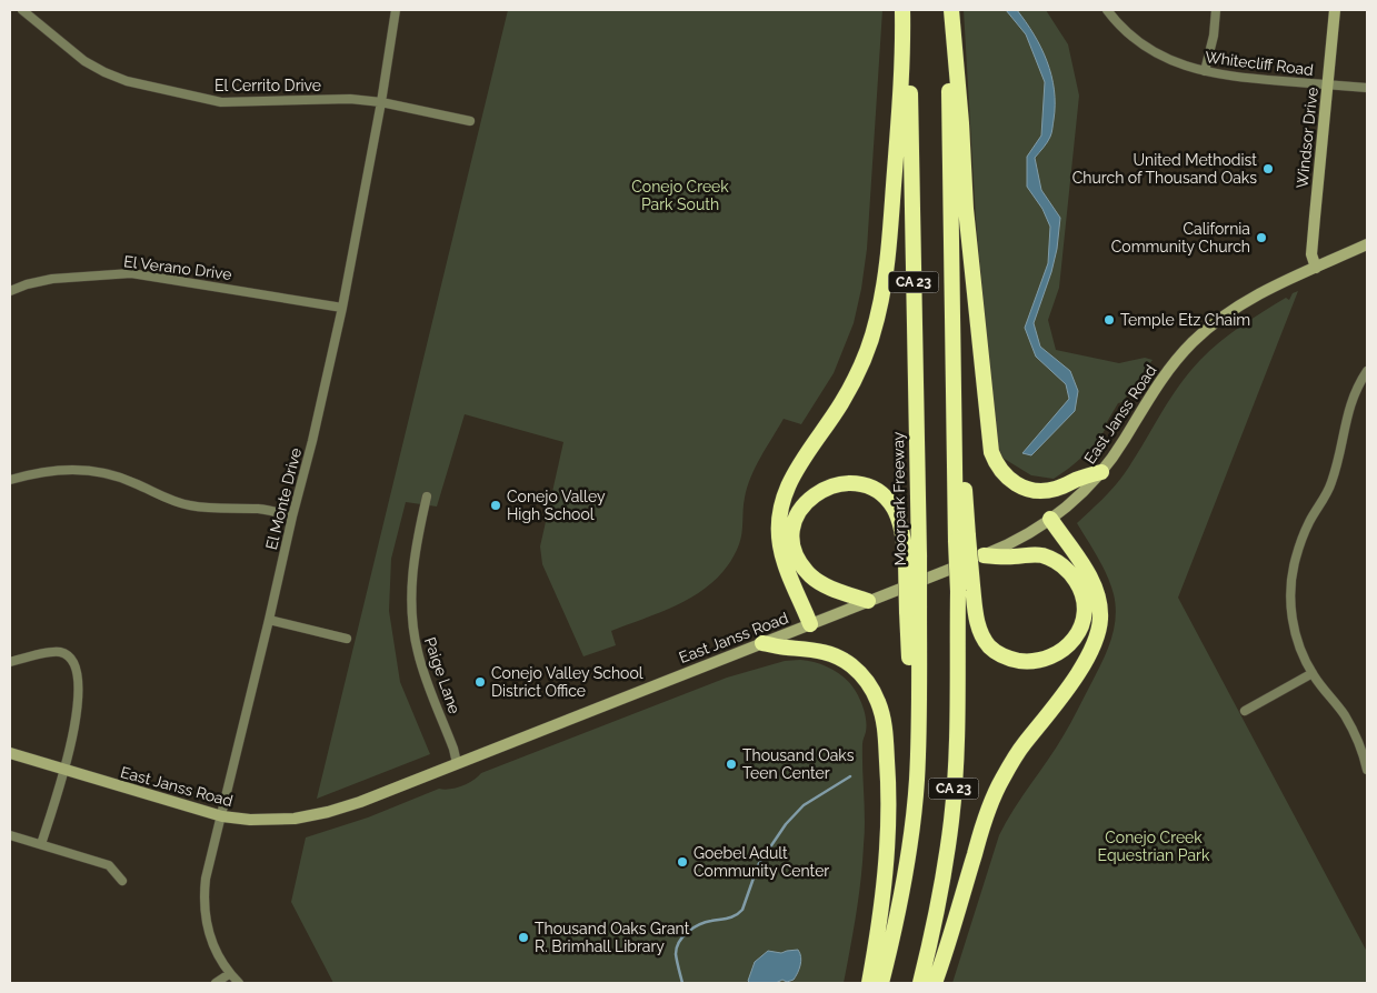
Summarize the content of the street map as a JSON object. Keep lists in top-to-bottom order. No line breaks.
{"streets":{"highway":["CA 23","Moorpark Freeway"],"main road":["Windsor Drive","East Janss Road"],"street":["Whitecliff Road","El Cerrito Drive","El Verano Drive","El Monte Drive","Paige Lane"]},"crossings":[["Whitecliff Road","Windsor Drive"],["El Cerrito Drive","El Monte Drive"],["Windsor Drive","East Janss Road"],["El Verano Drive","El Monte Drive"],["East Janss Road","El Monte Drive"],["East Janss Road","Paige Lane"]],"parks":["Conejo Creek Park South","Conejo Creek Equestrian Park"],"places":["United Methodist Church of Thousand Oaks","California Community Church","Temple Etz Chaim","Conejo Valley High School","Conejo Valley School District Office","Thousand Oaks Teen Center","Goebel Adult Community Center","Thousand Oaks Grant R. Brimhall Library"]}
